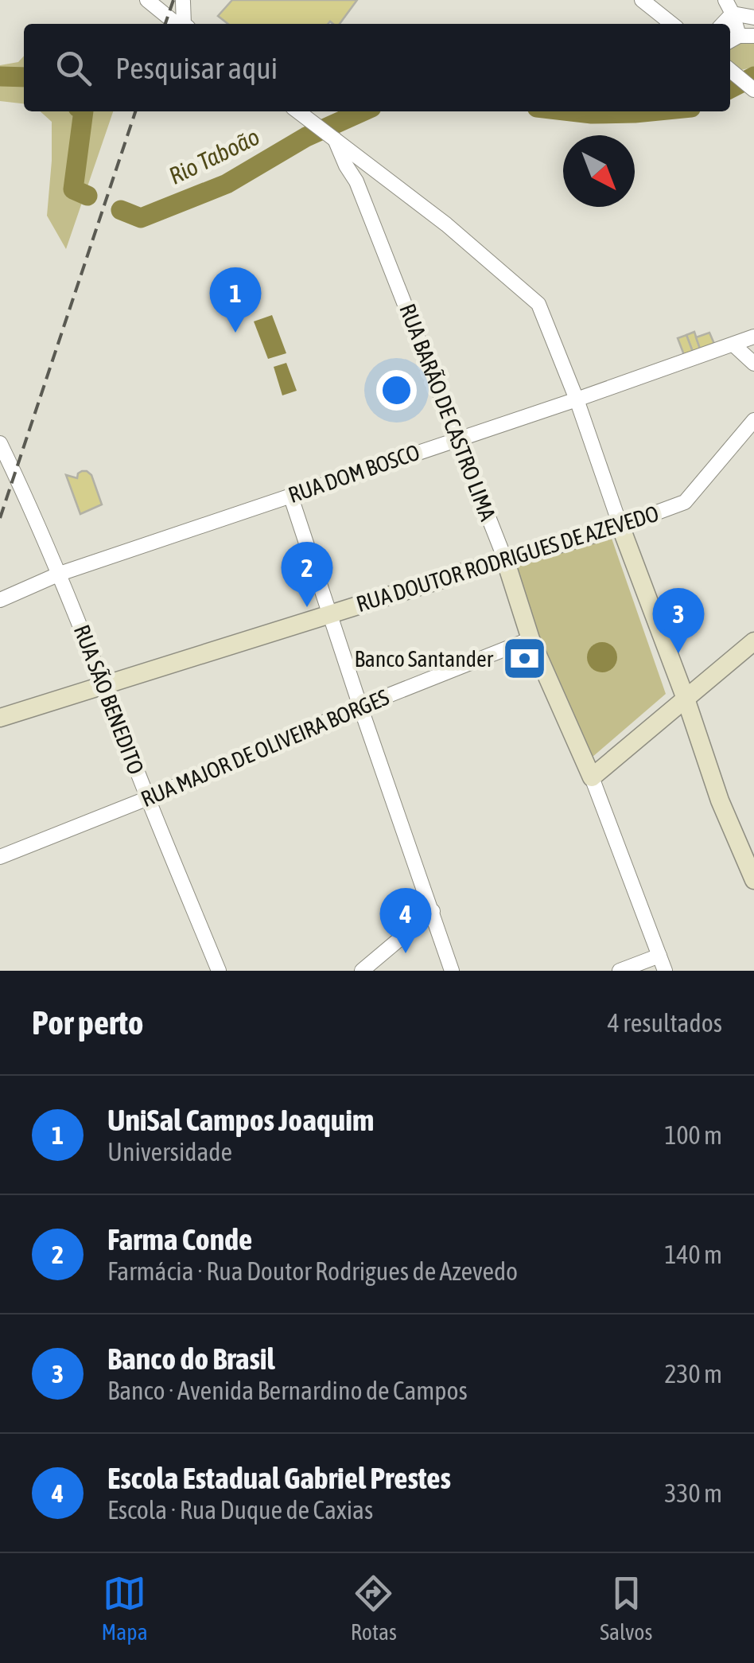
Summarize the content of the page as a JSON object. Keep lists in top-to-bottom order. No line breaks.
{"streets":{"street":["RUA BARÃO DE CASTRO LIMA","RUA DOM BOSCO","RUA DOUTOR RODRIGUES DE AZEVEDO","RUA SÃO BENEDITO","RUA MAJOR DE OLIVEIRA BORGES"]},"crossings":[["RUA BARÃO DE CASTRO LIMA","RUA DOM BOSCO"],["RUA BARÃO DE CASTRO LIMA","RUA DOUTOR RODRIGUES DE AZEVEDO"],["RUA BARÃO DE CASTRO LIMA","RUA MAJOR DE OLIVEIRA BORGES"],["RUA DOM BOSCO","RUA SÃO BENEDITO"],["RUA DOUTOR RODRIGUES DE AZEVEDO","RUA SÃO BENEDITO"],["RUA SÃO BENEDITO","RUA MAJOR DE OLIVEIRA BORGES"]],"water":["Rio Taboão"],"places":{"bank":["Banco Santander"]},"north":"bottom right","page":{"search":"Pesquisar aqui","pins":["1","2","3","4"],"heading":["Por perto","4 resultados"],"list":[{"mark":"1","name":"UniSal Campos Joaquim","note":"Universidade","value":"100 m"},{"mark":"2","name":"Farma Conde","note":"Farmácia · Rua Doutor Rodrigues de Azevedo","value":"140 m"},{"mark":"3","name":"Banco do Brasil","note":"Banco · Avenida Bernardino de Campos","value":"230 m"},{"mark":"4","name":"Escola Estadual Gabriel Prestes","note":"Escola · Rua Duque de Caxias","value":"330 m"}],"nav":["Mapa","Rotas","Salvos"]}}
